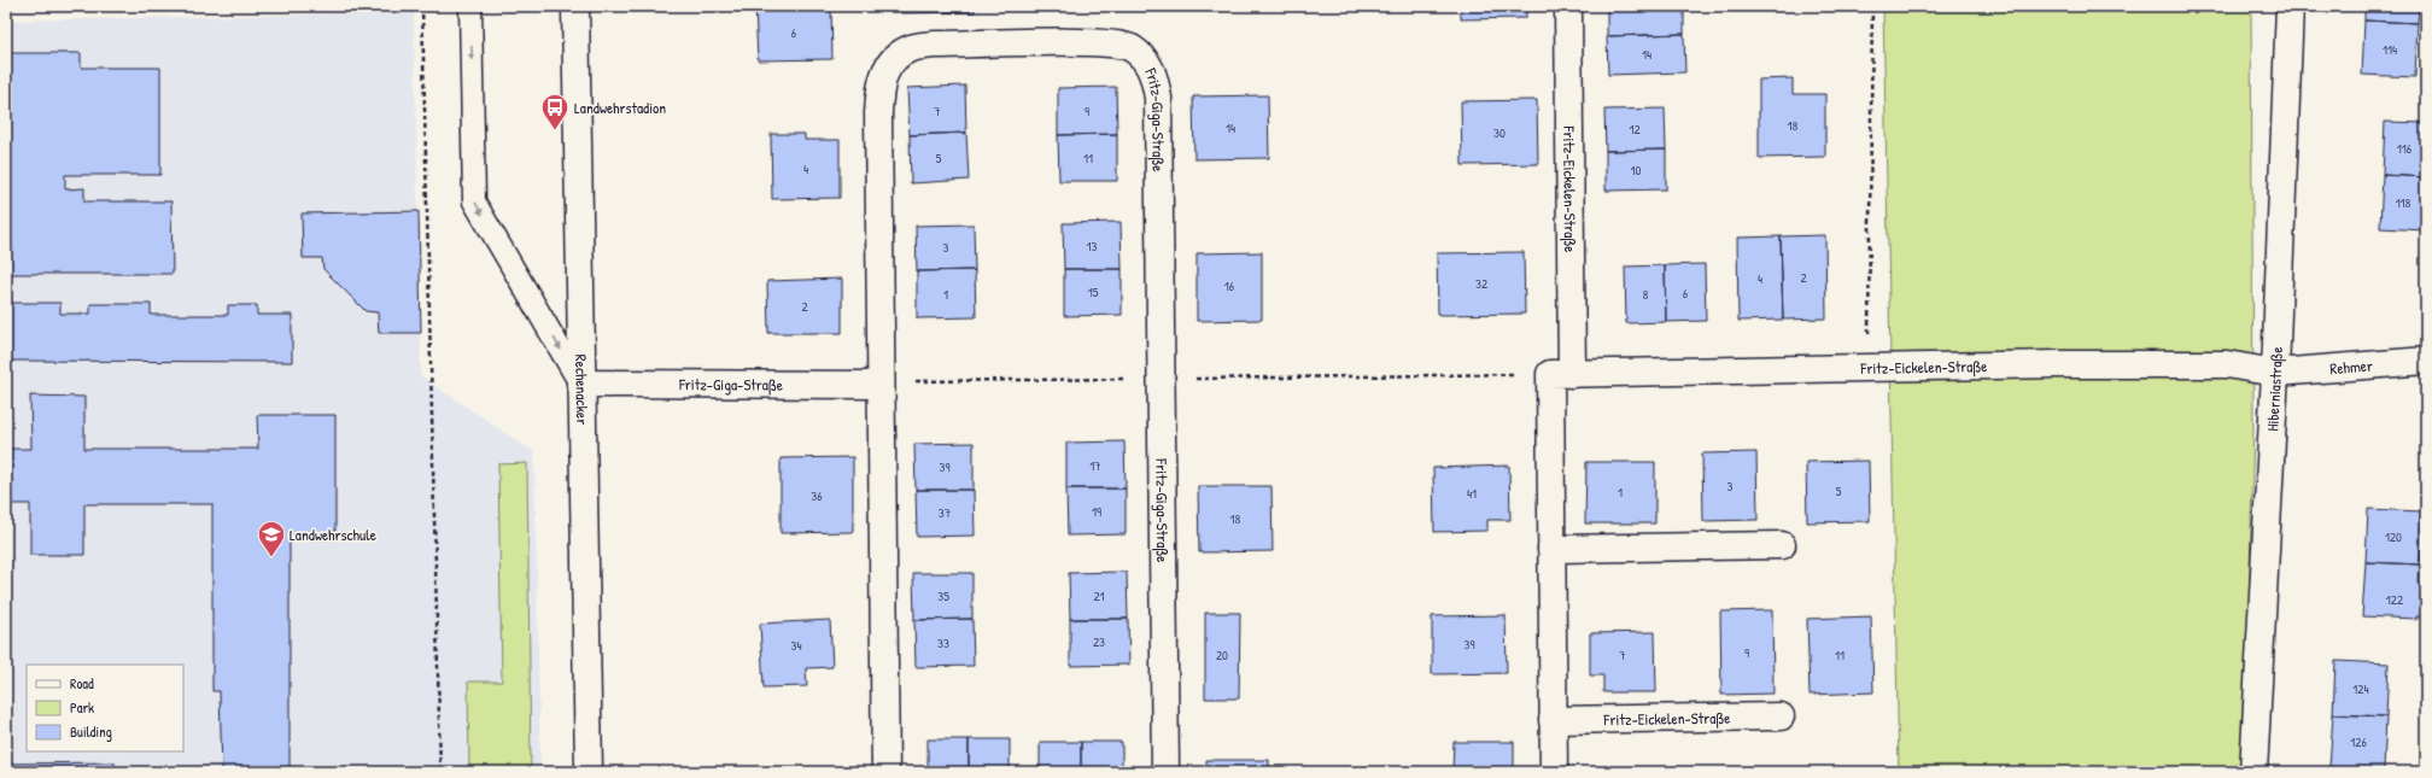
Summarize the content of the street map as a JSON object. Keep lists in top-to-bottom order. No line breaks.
{"streets":{"street":["Fritz-Giga-Straße","Fritz-Eickelen-Straße","Rehmer","Rechenacker","Hiberniastraße"]},"crossings":[["Fritz-Giga-Straße","Rechenacker"],["Fritz-Eickelen-Straße","Rehmer"],["Fritz-Eickelen-Straße","Hiberniastraße"],["Rehmer","Hiberniastraße"]],"places":{"bus stop":["Landwehrstadion"],"school or university":["Landwehrschule"]},"house_numbers":["6","114","14","7","9","18","14","12","30","116","5","11","4","10","118","13","3","2","4","32","16","15","6","1","8","2","17","39","3","5","1","41","36","19","37","18","120","35","21","122","23","33","39","34","9","20","7","11","124","126"],"legend":["Road","Park","Building"]}
